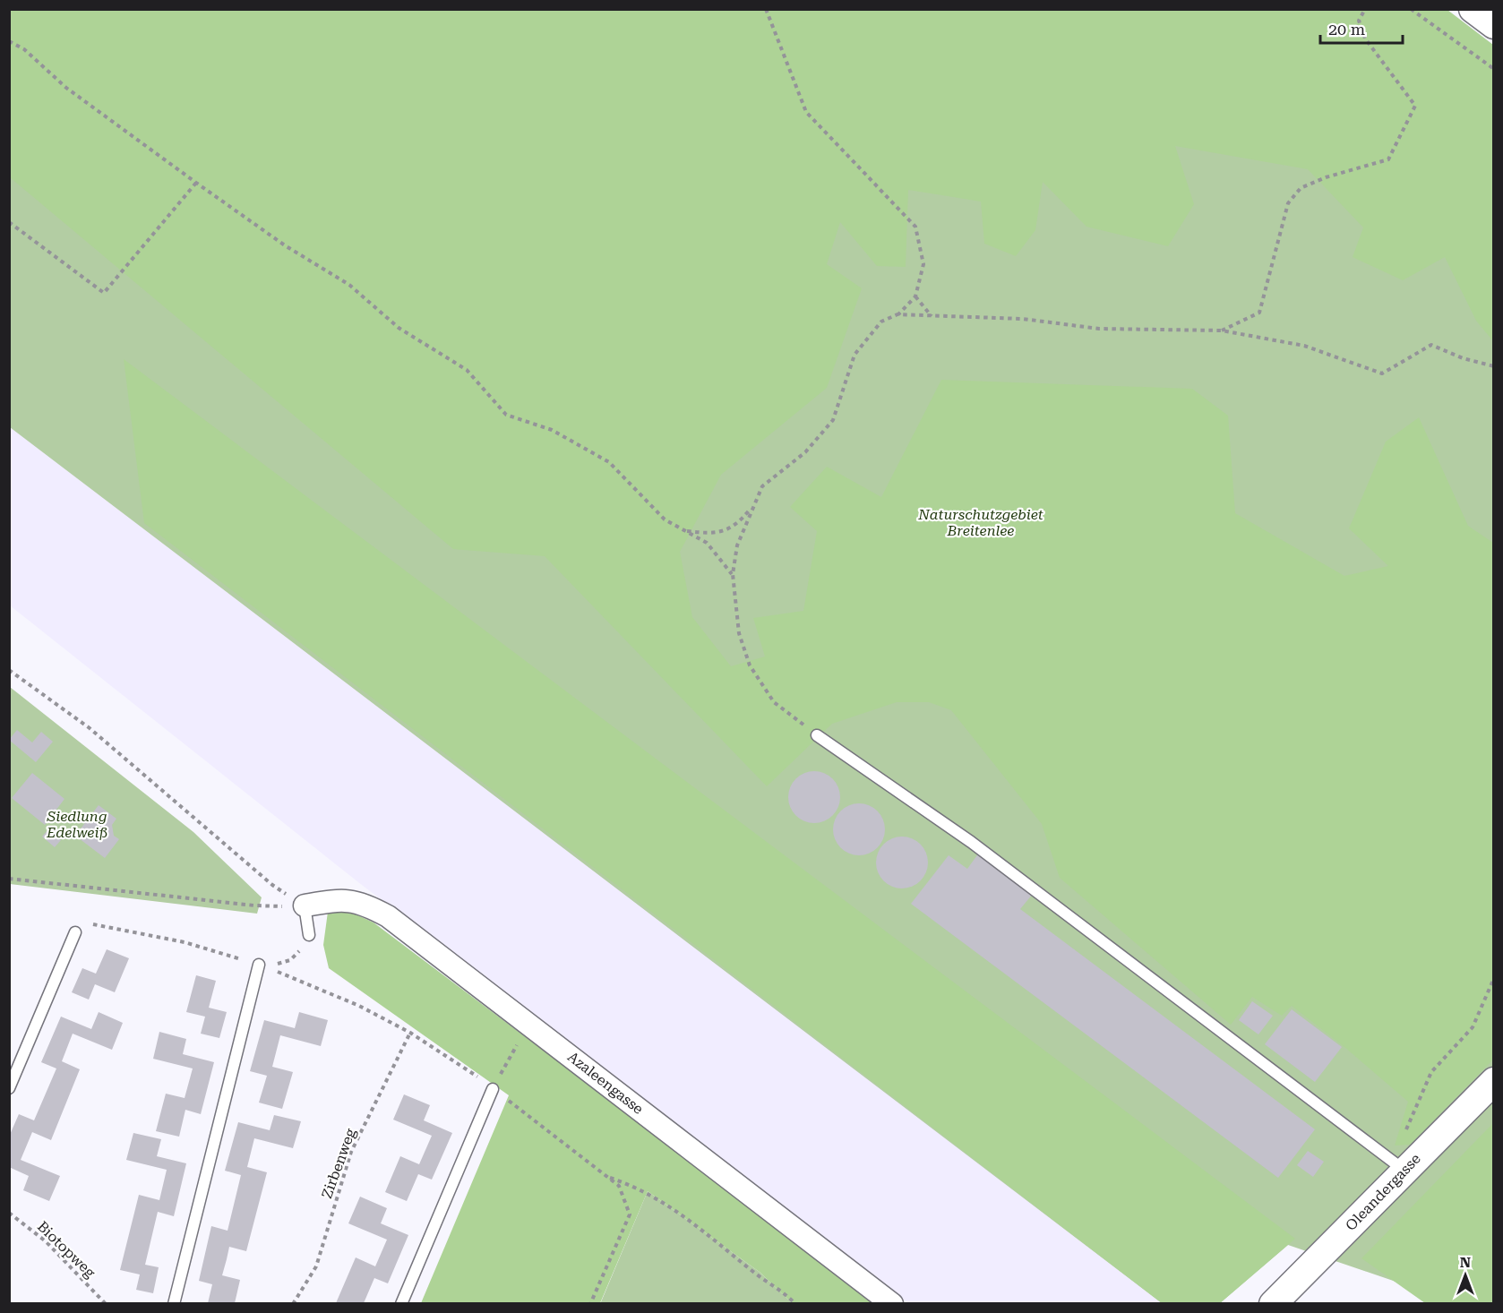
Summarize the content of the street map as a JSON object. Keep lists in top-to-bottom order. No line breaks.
{"streets":{"street":["Azaleengasse","Oleandergasse"],"path":["Zirbenweg","Biotopweg"]},"parks":["Naturschutzgebiet Breitenlee","Siedlung Edelweiß"],"scale_bar":"20 m","north":"top"}
